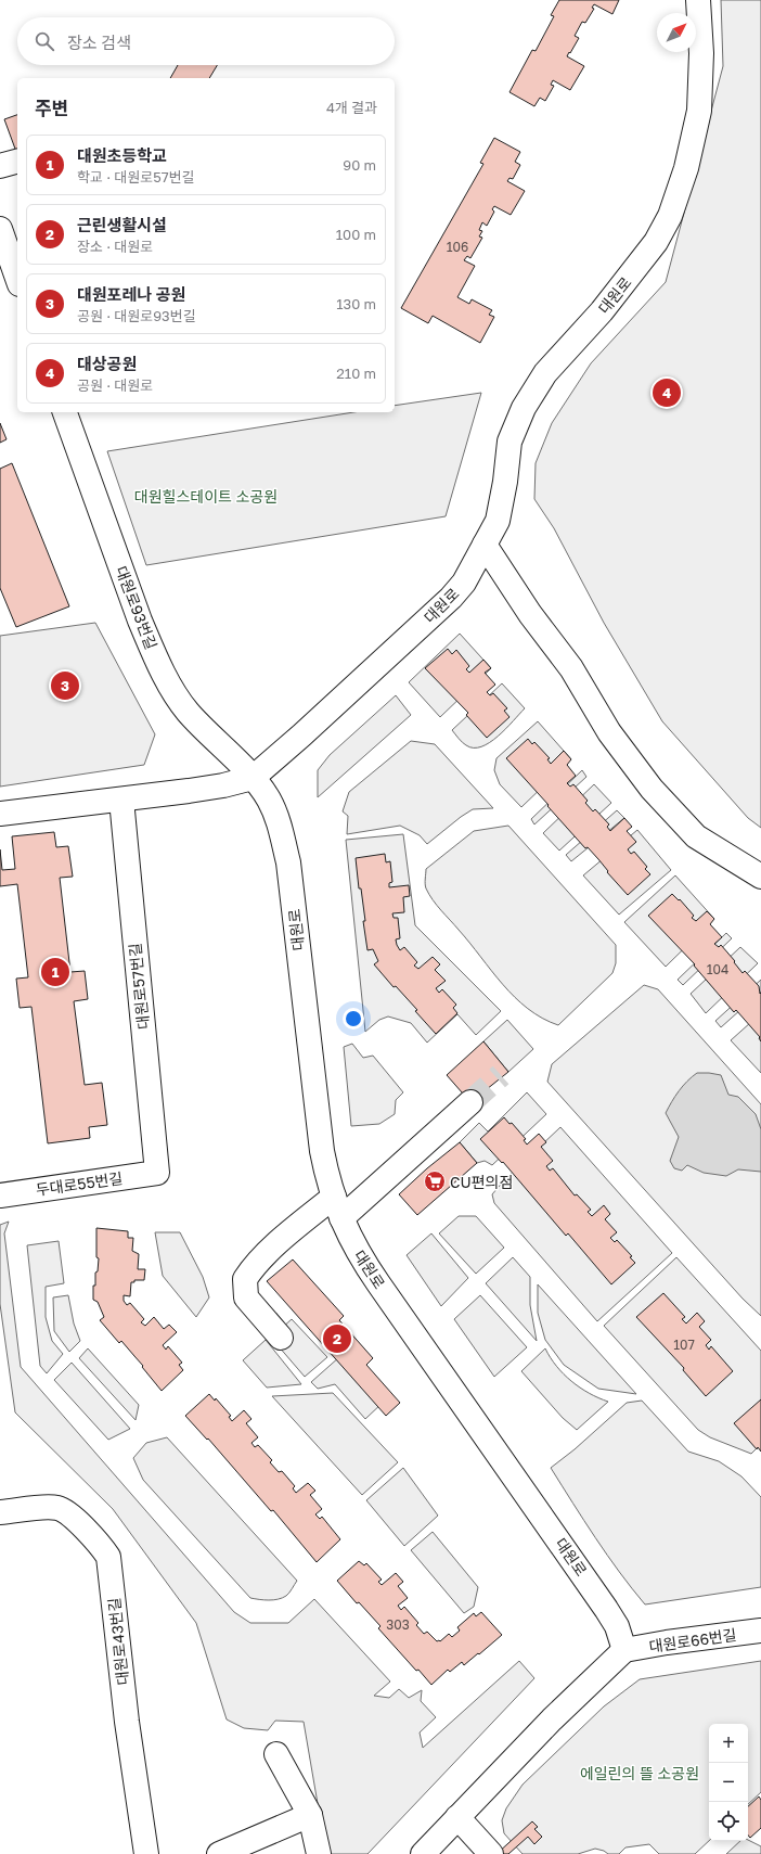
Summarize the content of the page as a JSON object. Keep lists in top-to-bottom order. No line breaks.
{"streets":{"street":["대원로","대원로93번길","대원로57번길","두대로55번길","대원로66번길","대원로43번길"]},"crossings":[["대원로","대원로93번길"],["대원로","대원로66번길"],["대원로57번길","두대로55번길"]],"parks":["대원힐스테이트 소공원","에일린의 뜰 소공원"],"places":{"supermarket":["CU편의점"]},"house_numbers":["106","104","107","303"],"north":"top right","page":{"search":"장소 검색","heading":["주변","4개 결과"],"list":[{"mark":"1","name":"대원초등학교","note":"학교 · 대원로57번길","value":"90 m"},{"mark":"2","name":"근린생활시설","note":"장소 · 대원로","value":"100 m"},{"mark":"3","name":"대원포레나 공원","note":"공원 · 대원로93번길","value":"130 m"},{"mark":"4","name":"대상공원","note":"공원 · 대원로","value":"210 m"}],"pins":["4","3","1","2"],"map_buttons":["+","−"]}}
